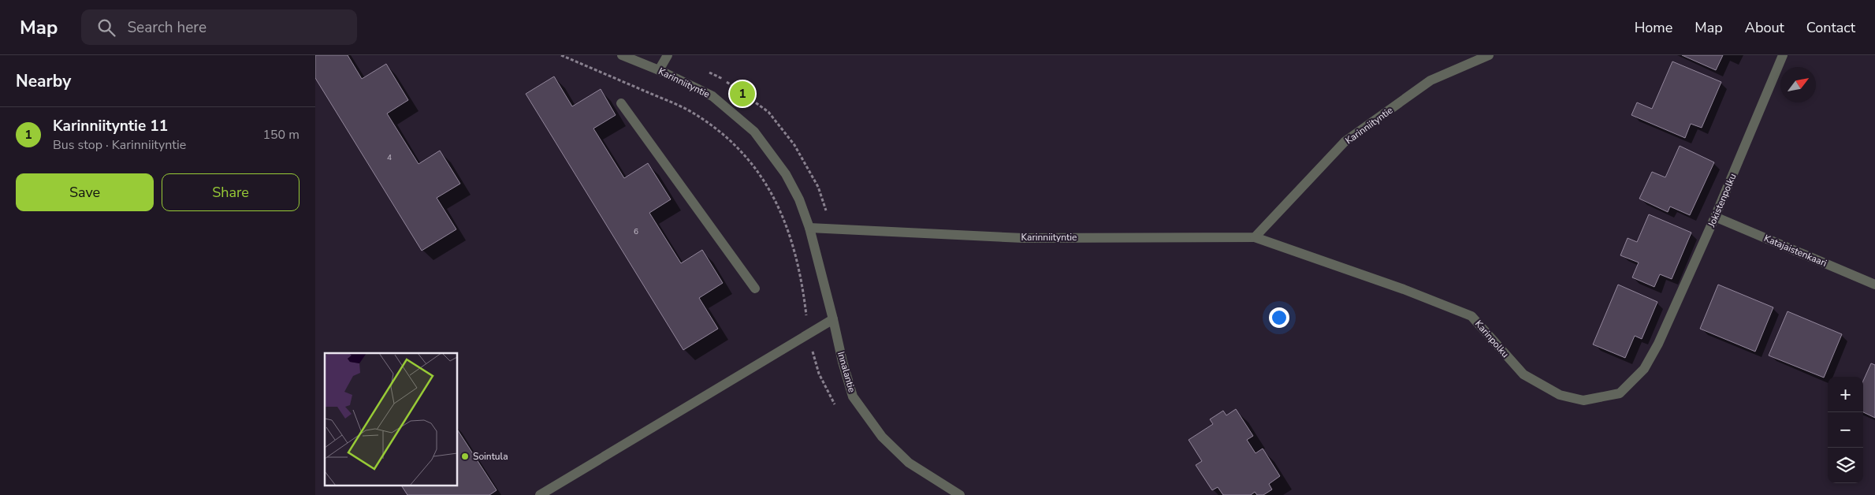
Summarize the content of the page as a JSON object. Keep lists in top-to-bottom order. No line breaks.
{"streets":{"street":["Karinniityntie","Jokistenpolku","Katajaistenkaari","Karinpolku","Innalantie"]},"crossings":[["Karinniityntie","Karinpolku"],["Karinniityntie","Innalantie"],["Jokistenpolku","Katajaistenkaari"],["Jokistenpolku","Karinpolku"]],"places":["Sointula"],"house_numbers":["4","6"],"north":"top right","page":{"header":"Map","search":"Search here","nav":["Home","Map","About","Contact"],"heading":"Nearby","pins":"1","list":[{"mark":"1","name":"Karinniityntie 11","note":"Bus stop · Karinniityntie","value":"150 m"}],"buttons":["Save","Share"],"map_buttons":["+","−"]}}
